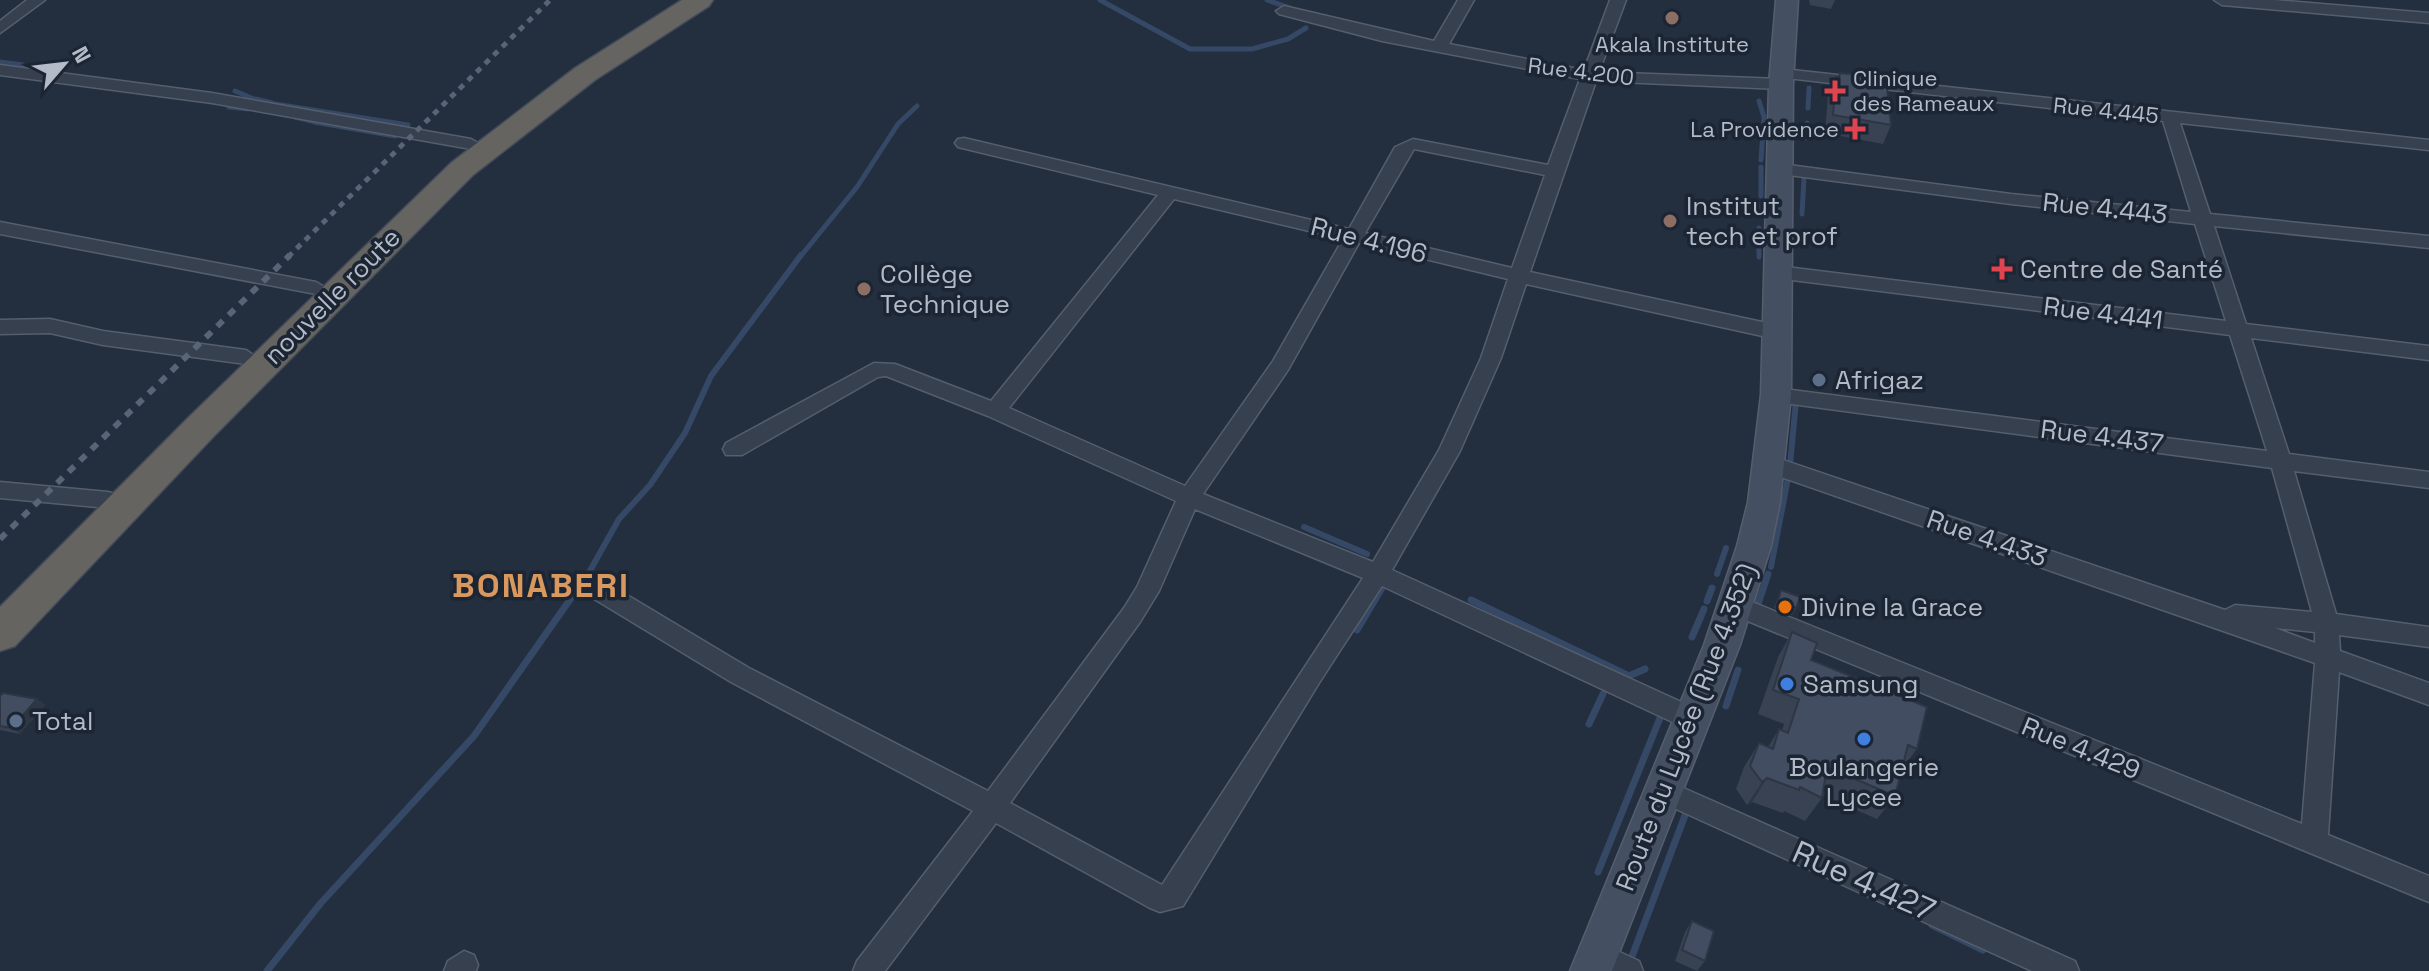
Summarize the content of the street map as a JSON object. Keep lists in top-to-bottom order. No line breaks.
{"streets":{"highway":["nouvelle route"],"main road":["Route du Lycée (Rue 4.352)"],"street":["Rue 4.200","Rue 4.445","Rue 4.443","Rue 4.196","Rue 4.441","Rue 4.437","Rue 4.433","Rue 4.429","Rue 4.427"]},"crossings":[["Rue 4.200","Rue 4.445"],["Rue 4.200","Route du Lycée (Rue 4.352)"],["Rue 4.445","Route du Lycée (Rue 4.352)"],["Rue 4.443","Route du Lycée (Rue 4.352)"],["Rue 4.196","Route du Lycée (Rue 4.352)"],["Rue 4.441","Route du Lycée (Rue 4.352)"],["Rue 4.437","Route du Lycée (Rue 4.352)"],["Rue 4.433","Route du Lycée (Rue 4.352)"],["Route du Lycée (Rue 4.352)","Rue 4.429"],["Route du Lycée (Rue 4.352)","Rue 4.427"]],"districts":["BONABERI"],"places":{"other":["Akala Institute","Institut tech et prof","Collège Technique","Afrigaz","Divine la Grace","Samsung","Total","Boulangerie Lycee"],"health":["Clinique des Rameaux","La Providence","Centre de Santé"]},"north":"top right"}
